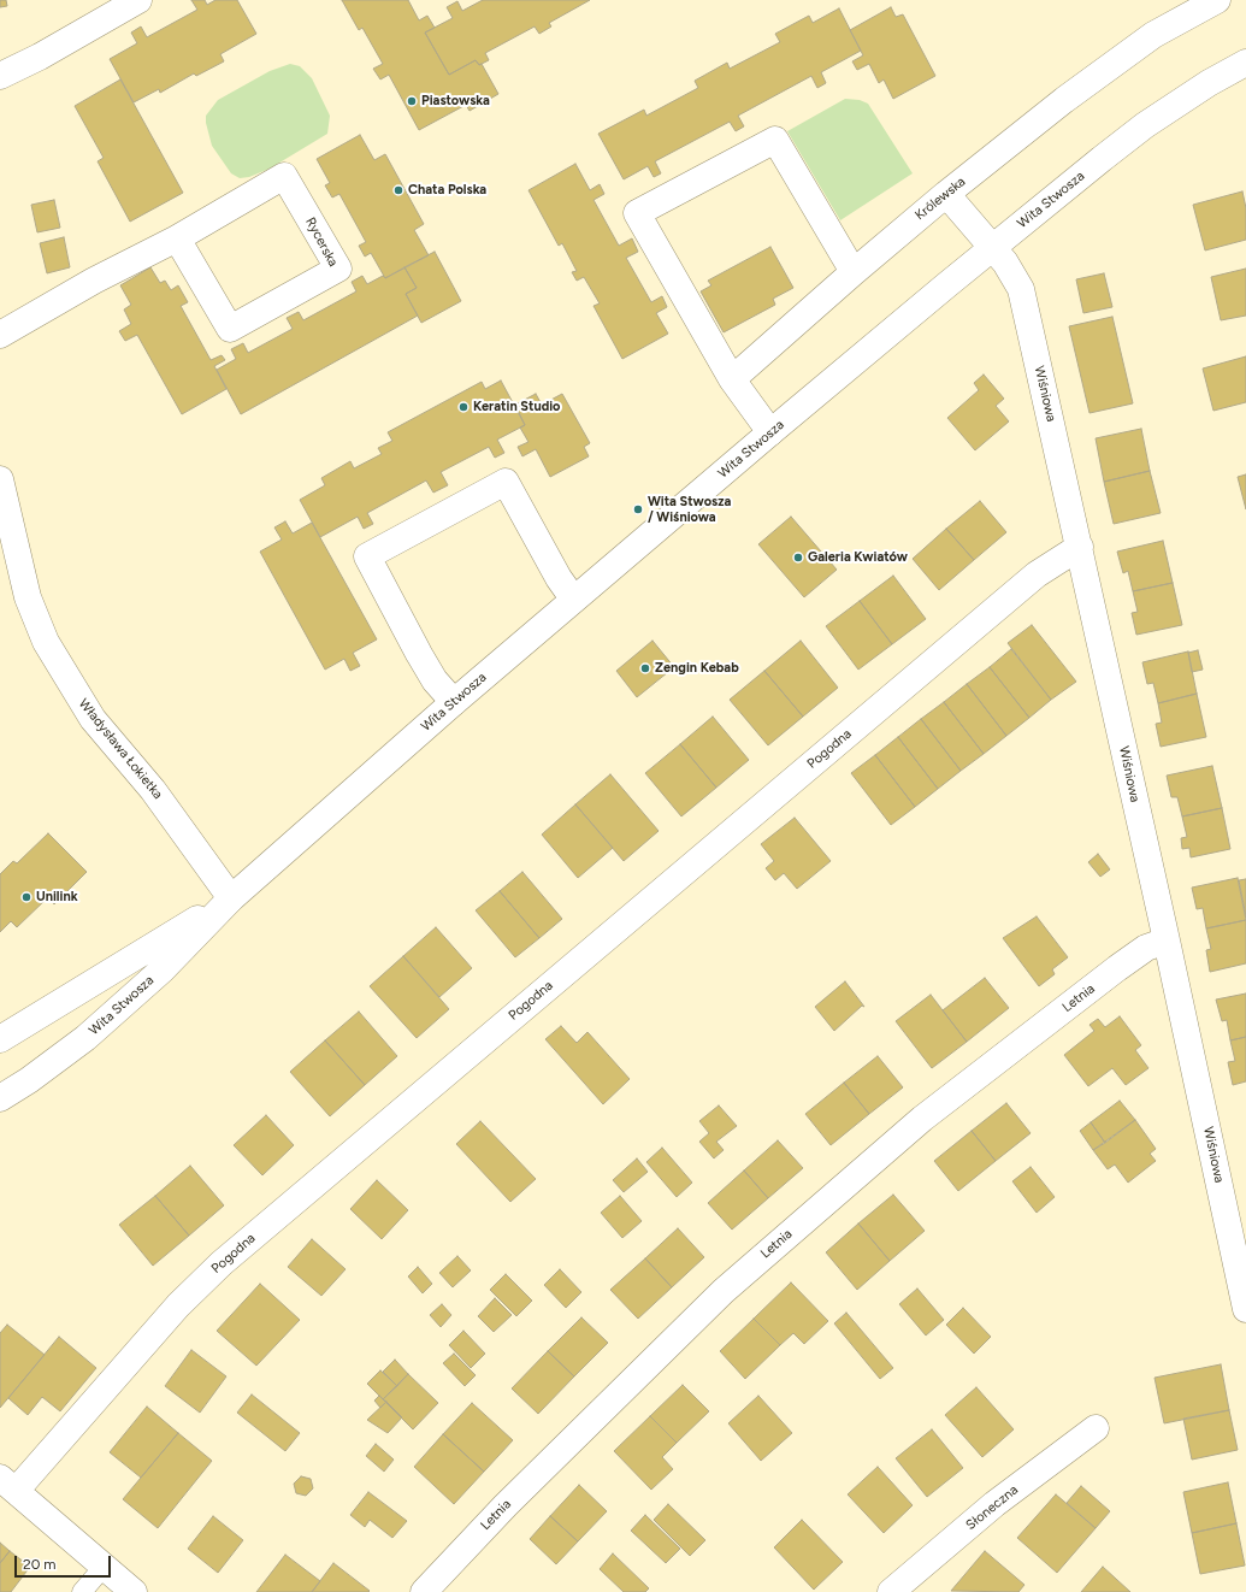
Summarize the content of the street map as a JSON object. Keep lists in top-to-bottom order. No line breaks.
{"streets":{"street":["Królewska","Wita Stwosza","Rycerska","Wiśniowa","Władysława Łokietka","Pogodna","Letnia","Słoneczna"]},"crossings":[["Królewska","Wiśniowa"],["Wita Stwosza","Wiśniowa"],["Wita Stwosza","Władysława Łokietka"],["Wiśniowa","Pogodna"],["Wiśniowa","Letnia"]],"places":["Piastowska","Chata Polska","Keratin Studio","Wita Stwosza / Wiśniowa","Galeria Kwiatów","Zengin Kebab","Unilink"],"scale_bar":"20 m"}
